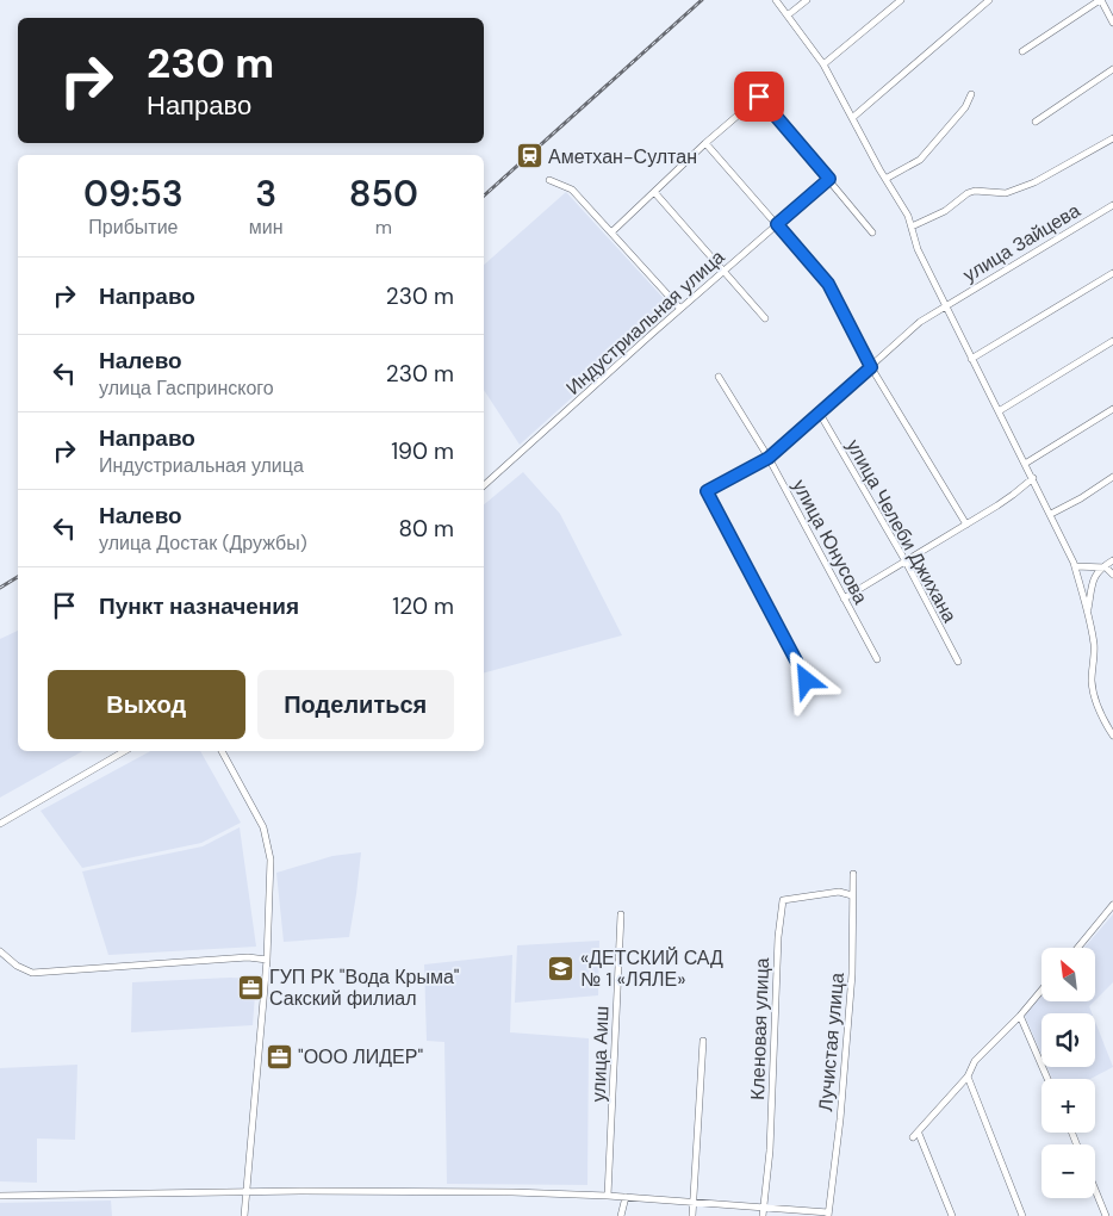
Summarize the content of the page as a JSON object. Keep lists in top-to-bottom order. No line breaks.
{"streets":{"street":["улица Зайцева","Индустриальная улица","улица Челеби Джихана","улица Юнусова","Кленовая улица","Лучистая улица","улица Аиш"]},"crossings":[["улица Зайцева","улица Челеби Джихана"],["улица Зайцева","улица Юнусова"],["Кленовая улица","Лучистая улица"]],"places":{"station":["Аметхан-Султан"],"school or university":["«ДЕТСКИЙ САД № 1 «ЛЯЛЕ»"],"office":["ГУП РК \"Вода Крыма\" Сакский филиал","\"ООО ЛИДЕР\""]},"north":"top left","page":{"turn":["230 m","Направо"],"eta":["09:53","Прибытие","3","мин","850","m"],"list":[{"name":"Направо","value":"230 m"},{"name":"Налево","note":"улица Гаспринского","value":"230 m"},{"name":"Направо","note":"Индустриальная улица","value":"190 m"},{"name":"Налево","note":"улица Достак (Дружбы)","value":"80 m"},{"name":"Пункт назначения","value":"120 m"}],"buttons":["Выход","Поделиться"],"map_buttons":["+","−"]}}
